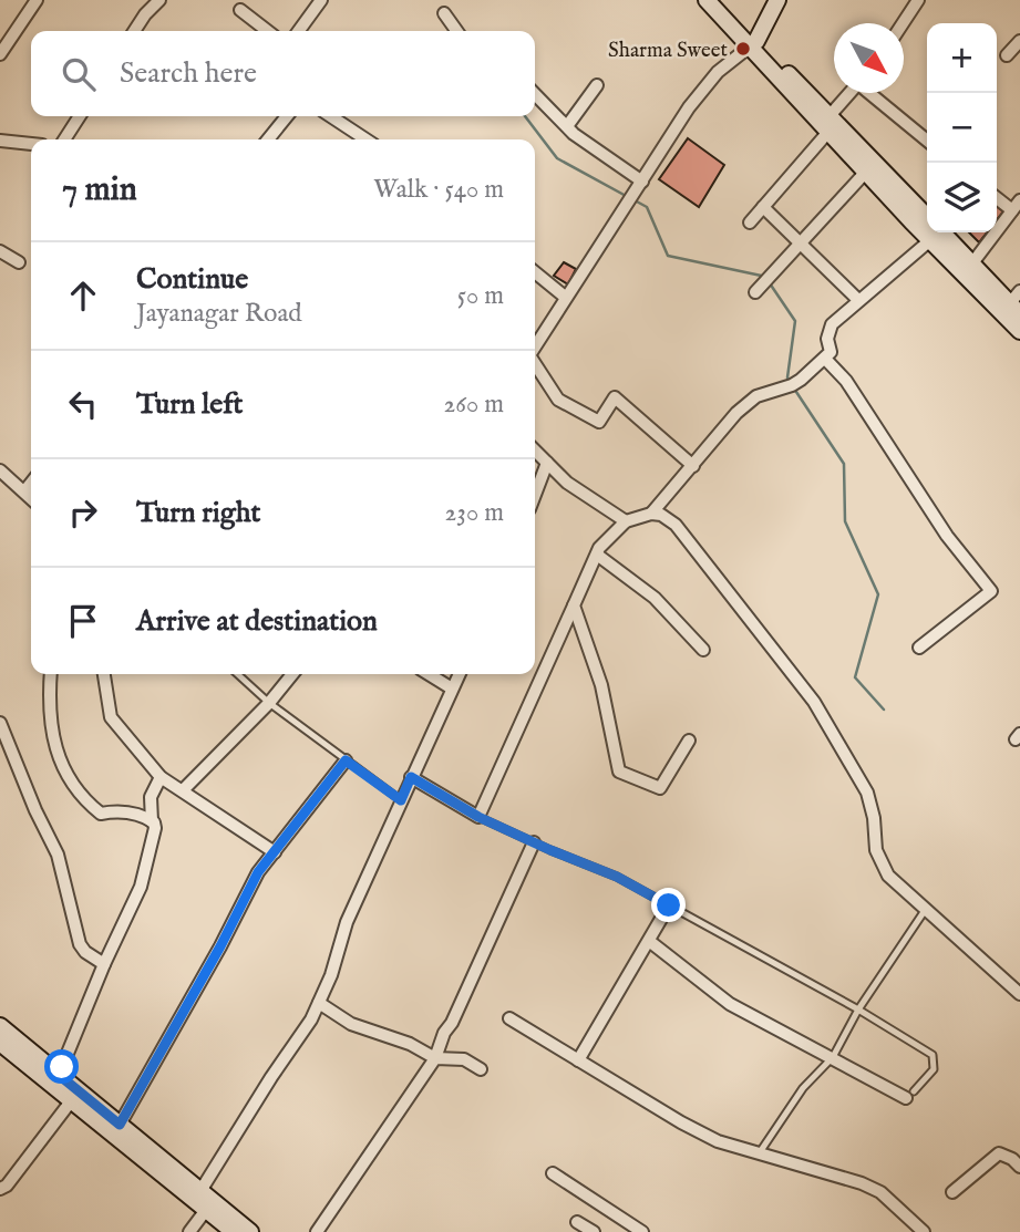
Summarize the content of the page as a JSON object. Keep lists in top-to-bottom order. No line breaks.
{"places":["Sharma Sweet"],"north":"bottom right","page":{"map_buttons":["+","−"],"search":"Search here","heading":["7 min","Walk · 540 m"],"list":[["Continue","Jayanagar Road","50 m"],["Turn left","260 m"],["Turn right","230 m"],"Arrive at destination"]}}
